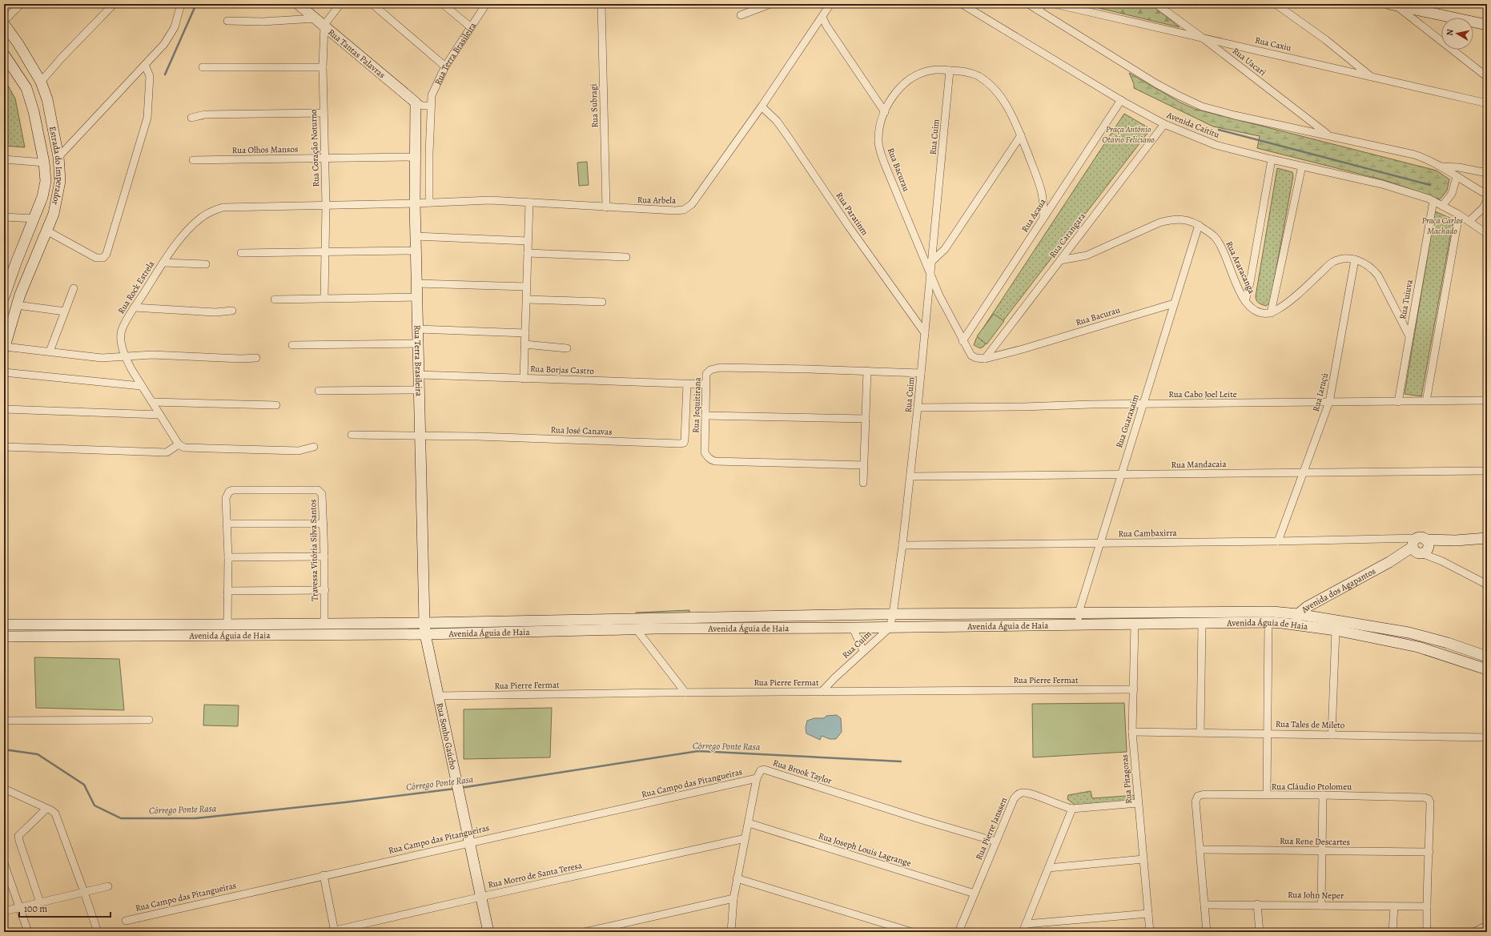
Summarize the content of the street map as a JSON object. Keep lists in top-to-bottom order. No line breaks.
{"streets":{"main road":["Rua Tantas Palavras","Rua Terra Brasileira","Estrada do Imperador","Avenida dos Agapantos","Avenida Águia de Haia","Rua Sonho Gaúcho"],"street":["Rua Caxiu","Rua Uacari","Rua Subragi","Avenida Caititu","Rua Cuim","Rua Coração Noturno","Rua Olhos Mansos","Rua Bacurau","Rua Arbela","Rua Paratinm","Rua Acaua","Rua Carangara","Rua Araracanga","Rua Rock Estrela","Rua Tuiuva","Rua Borjas Castro","Rua Iaruçú","Rua Cabo Joel Leite","Rua Jequitirana","Rua Guaraxaim","Rua José Canavas","Rua Mandacaia","Rua Cambaxirra","Travessa Vitória Silva Santos","Rua Pierre Fermat","Rua Tales de Mileto","Rua Brook Taylor","Rua Pitagoras","Rua Campo das Pitangueiras","Rua Cláudio Ptolomeu","Rua Pierre Janssen","Rua Rene Descartes","Rua Joseph Louis Lagrange","Rua Morro de Santa Teresa","Rua John Neper"]},"crossings":[["Rua Caxiu","Rua Uacari"],["Rua Tantas Palavras","Rua Terra Brasileira"],["Rua Tantas Palavras","Rua Coração Noturno"],["Rua Terra Brasileira","Rua Olhos Mansos"],["Rua Terra Brasileira","Rua Arbela"],["Rua Terra Brasileira","Rua Rock Estrela"],["Rua Terra Brasileira","Rua Borjas Castro"],["Rua Terra Brasileira","Rua José Canavas"],["Rua Terra Brasileira","Avenida Águia de Haia"],["Rua Terra Brasileira","Rua Sonho Gaúcho"],["Rua Subragi","Rua Arbela"],["Avenida Caititu","Rua Acaua"],["Avenida Caititu","Rua Carangara"],["Avenida Caititu","Rua Tuiuva"],["Rua Cuim","Rua Bacurau"],["Rua Cuim","Rua Paratinm"],["Rua Cuim","Rua Cabo Joel Leite"],["Rua Cuim","Rua Jequitirana"],["Rua Cuim","Rua Mandacaia"],["Rua Cuim","Rua Cambaxirra"],["Rua Cuim","Avenida Águia de Haia"],["Rua Cuim","Rua Pierre Fermat"],["Rua Coração Noturno","Rua Olhos Mansos"],["Rua Coração Noturno","Rua Rock Estrela"],["Rua Bacurau","Rua Acaua"],["Rua Bacurau","Rua Carangara"],["Rua Bacurau","Rua Guaraxaim"],["Rua Arbela","Rua Paratinm"],["Rua Arbela","Rua Rock Estrela"],["Rua Carangara","Rua Araracanga"],["Rua Araracanga","Rua Guaraxaim"],["Rua Tuiuva","Rua Cabo Joel Leite"],["Rua Borjas Castro","Rua Jequitirana"],["Rua Borjas Castro","Rua José Canavas"],["Rua Iaruçú","Rua Cabo Joel Leite"],["Rua Iaruçú","Rua Mandacaia"],["Rua Iaruçú","Rua Cambaxirra"],["Rua Cabo Joel Leite","Rua Guaraxaim"],["Rua Guaraxaim","Rua Mandacaia"],["Rua Guaraxaim","Rua Cambaxirra"],["Rua Guaraxaim","Avenida Águia de Haia"],["Rua Cambaxirra","Avenida dos Agapantos"],["Travessa Vitória Silva Santos","Avenida Águia de Haia"],["Avenida dos Agapantos","Avenida Águia de Haia"],["Avenida Águia de Haia","Rua Sonho Gaúcho"],["Avenida Águia de Haia","Rua Pitagoras"],["Rua Pierre Fermat","Rua Sonho Gaúcho"],["Rua Pierre Fermat","Rua Pitagoras"],["Rua Tales de Mileto","Rua Pitagoras"],["Rua Sonho Gaúcho","Rua Campo das Pitangueiras"],["Rua Sonho Gaúcho","Rua Morro de Santa Teresa"],["Rua Brook Taylor","Rua Campo das Pitangueiras"],["Rua Brook Taylor","Rua Pierre Janssen"],["Rua Pitagoras","Rua Pierre Janssen"],["Rua Cláudio Ptolomeu","Rua Rene Descartes"],["Rua Cláudio Ptolomeu","Rua John Neper"],["Rua Pierre Janssen","Rua Joseph Louis Lagrange"]],"water":["Córrego Ponte Rasa"],"parks":["Praça Antônio Otávio Feliciano","Praça Carlos Machado"],"scale_bar":"100 m","north":"left"}
